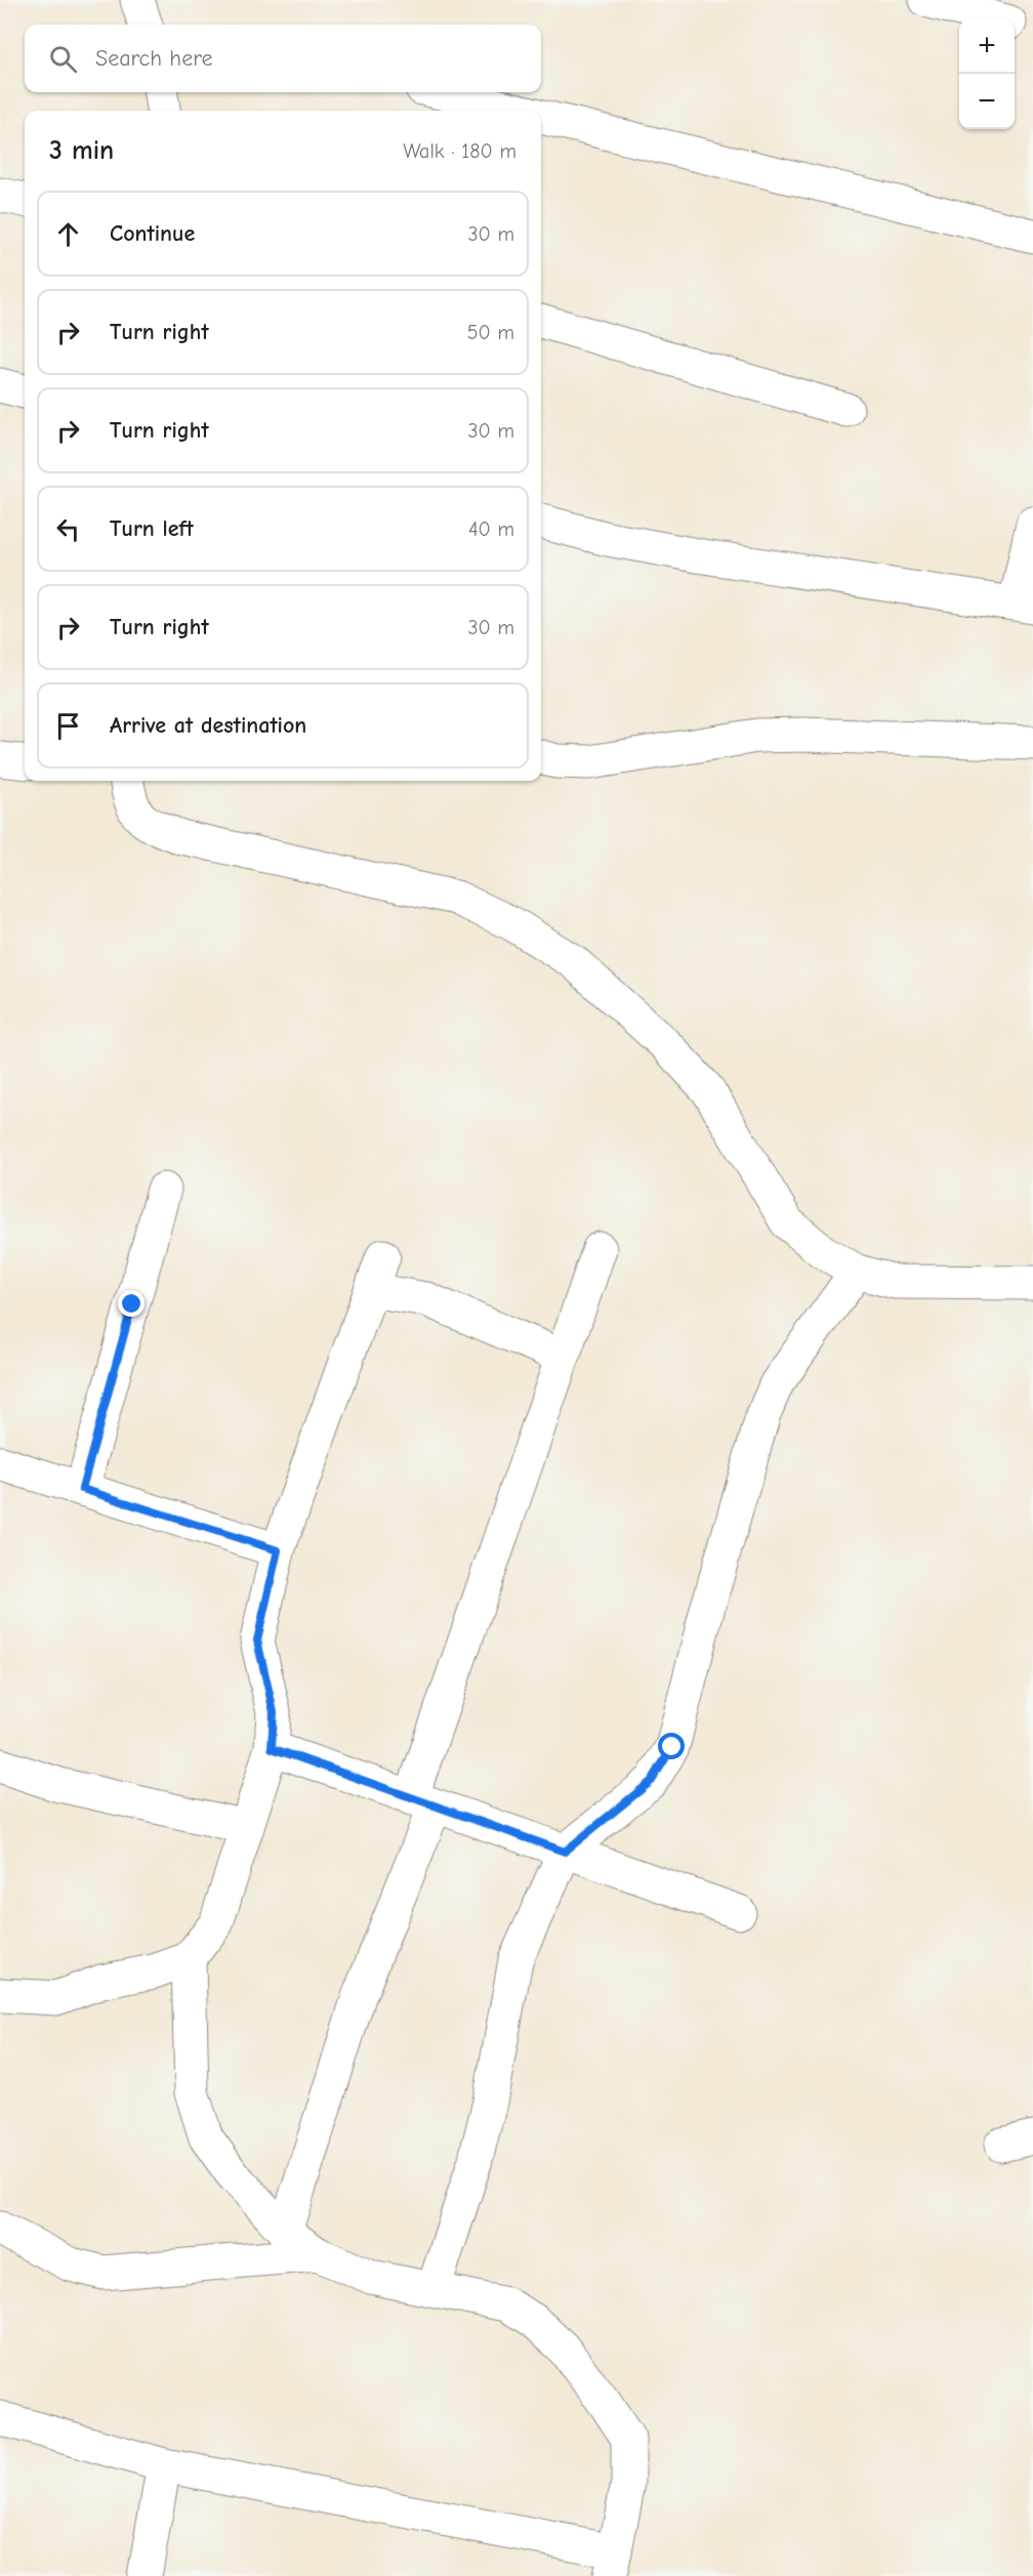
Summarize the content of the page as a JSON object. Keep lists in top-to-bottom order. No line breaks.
{"page":{"map_buttons":["+","−"],"search":"Search here","heading":["3 min","Walk · 180 m"],"list":[["Continue","30 m"],["Turn right","50 m"],["Turn right","30 m"],["Turn left","40 m"],["Turn right","30 m"],"Arrive at destination"]}}
